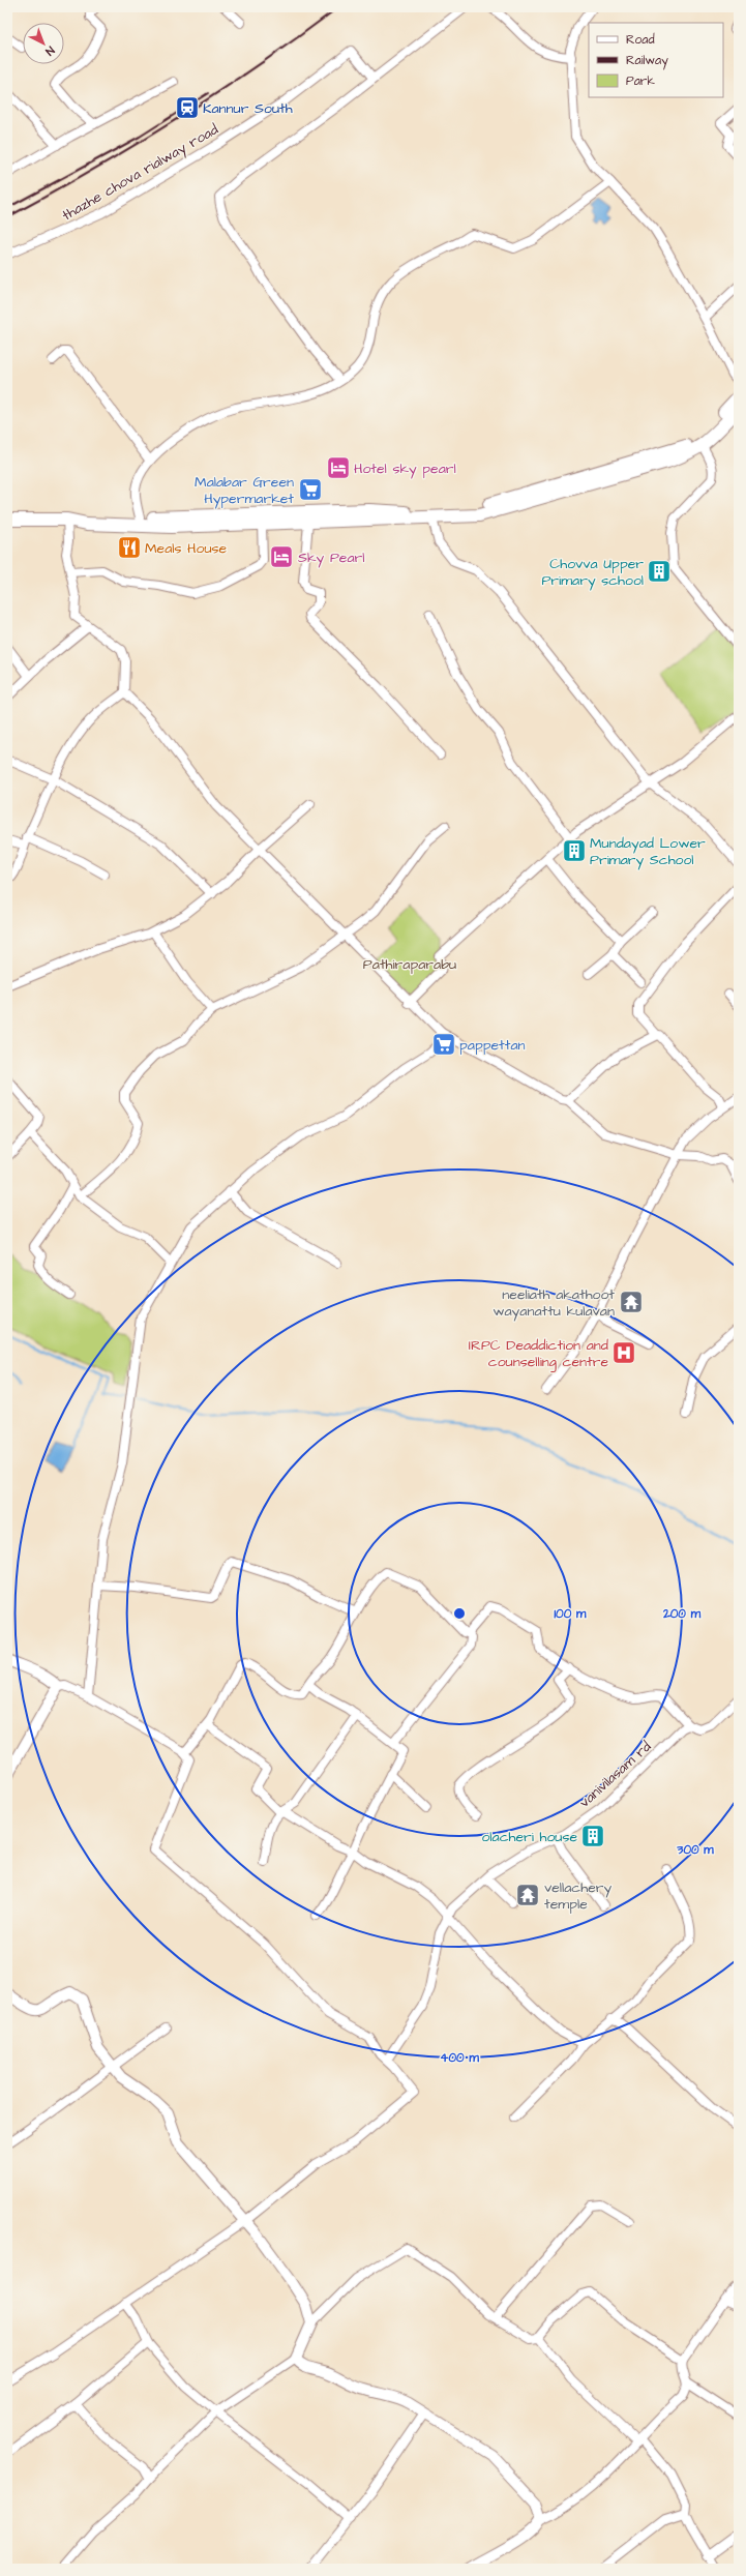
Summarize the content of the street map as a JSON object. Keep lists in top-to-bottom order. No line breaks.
{"streets":{"street":["thazhe chova rialway road","vanivilasam rd"]},"parks":["Pathiraparabu"],"places":{"station":["Kannur South"],"hotel":["Hotel sky pearl","Sky Pearl"],"supermarket":["Malabar Green Hypermarket","pappettan"],"restaurant":["Meals House"],"building":["Chovva Upper Primary school","Mundayad Lower Primary School","olacheri house"],"temple":["neeliath akathoot wayanattu kulavan","vellachery temple"],"hospital":["IRPC Deaddiction and counselling centre"]},"legend":["Road","Railway","Park"],"north":"bottom right","rings":["100 m","200 m","300 m","400 m"]}
